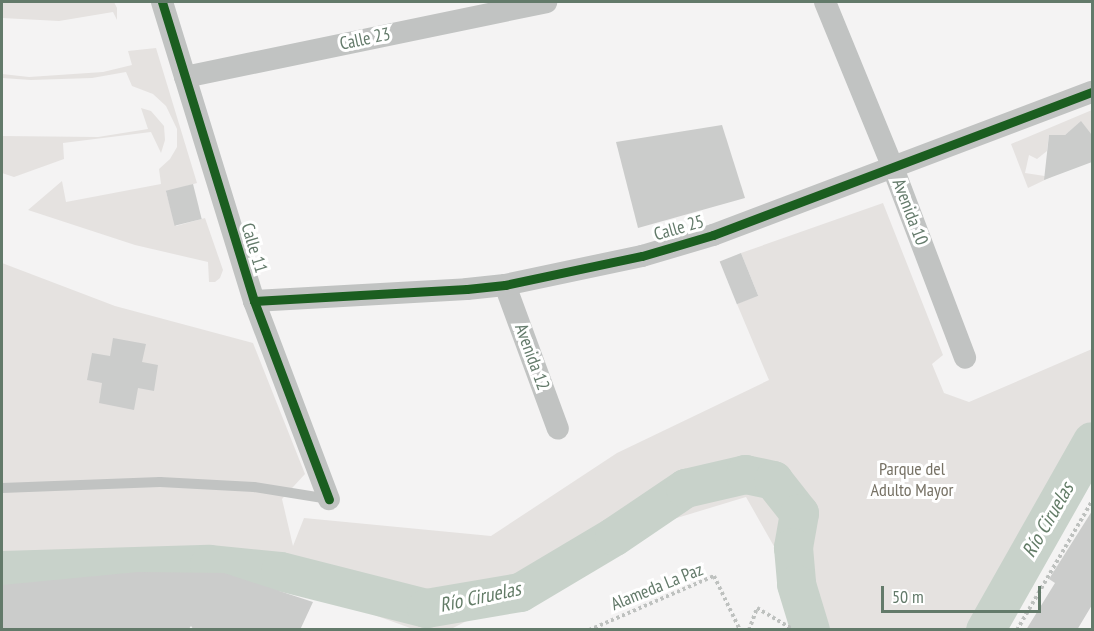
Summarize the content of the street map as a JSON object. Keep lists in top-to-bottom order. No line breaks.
{"streets":{"street":["Calle 23","Avenida 10","Calle 25","Calle 11","Avenida 12"],"path":["Alameda La Paz"]},"crossings":[["Calle 23","Calle 11"],["Avenida 10","Calle 25"],["Calle 25","Calle 11"],["Calle 25","Avenida 12"]],"water":["Río Ciruelas"],"parks":["Parque del Adulto Mayor"],"scale_bar":"50 m"}
